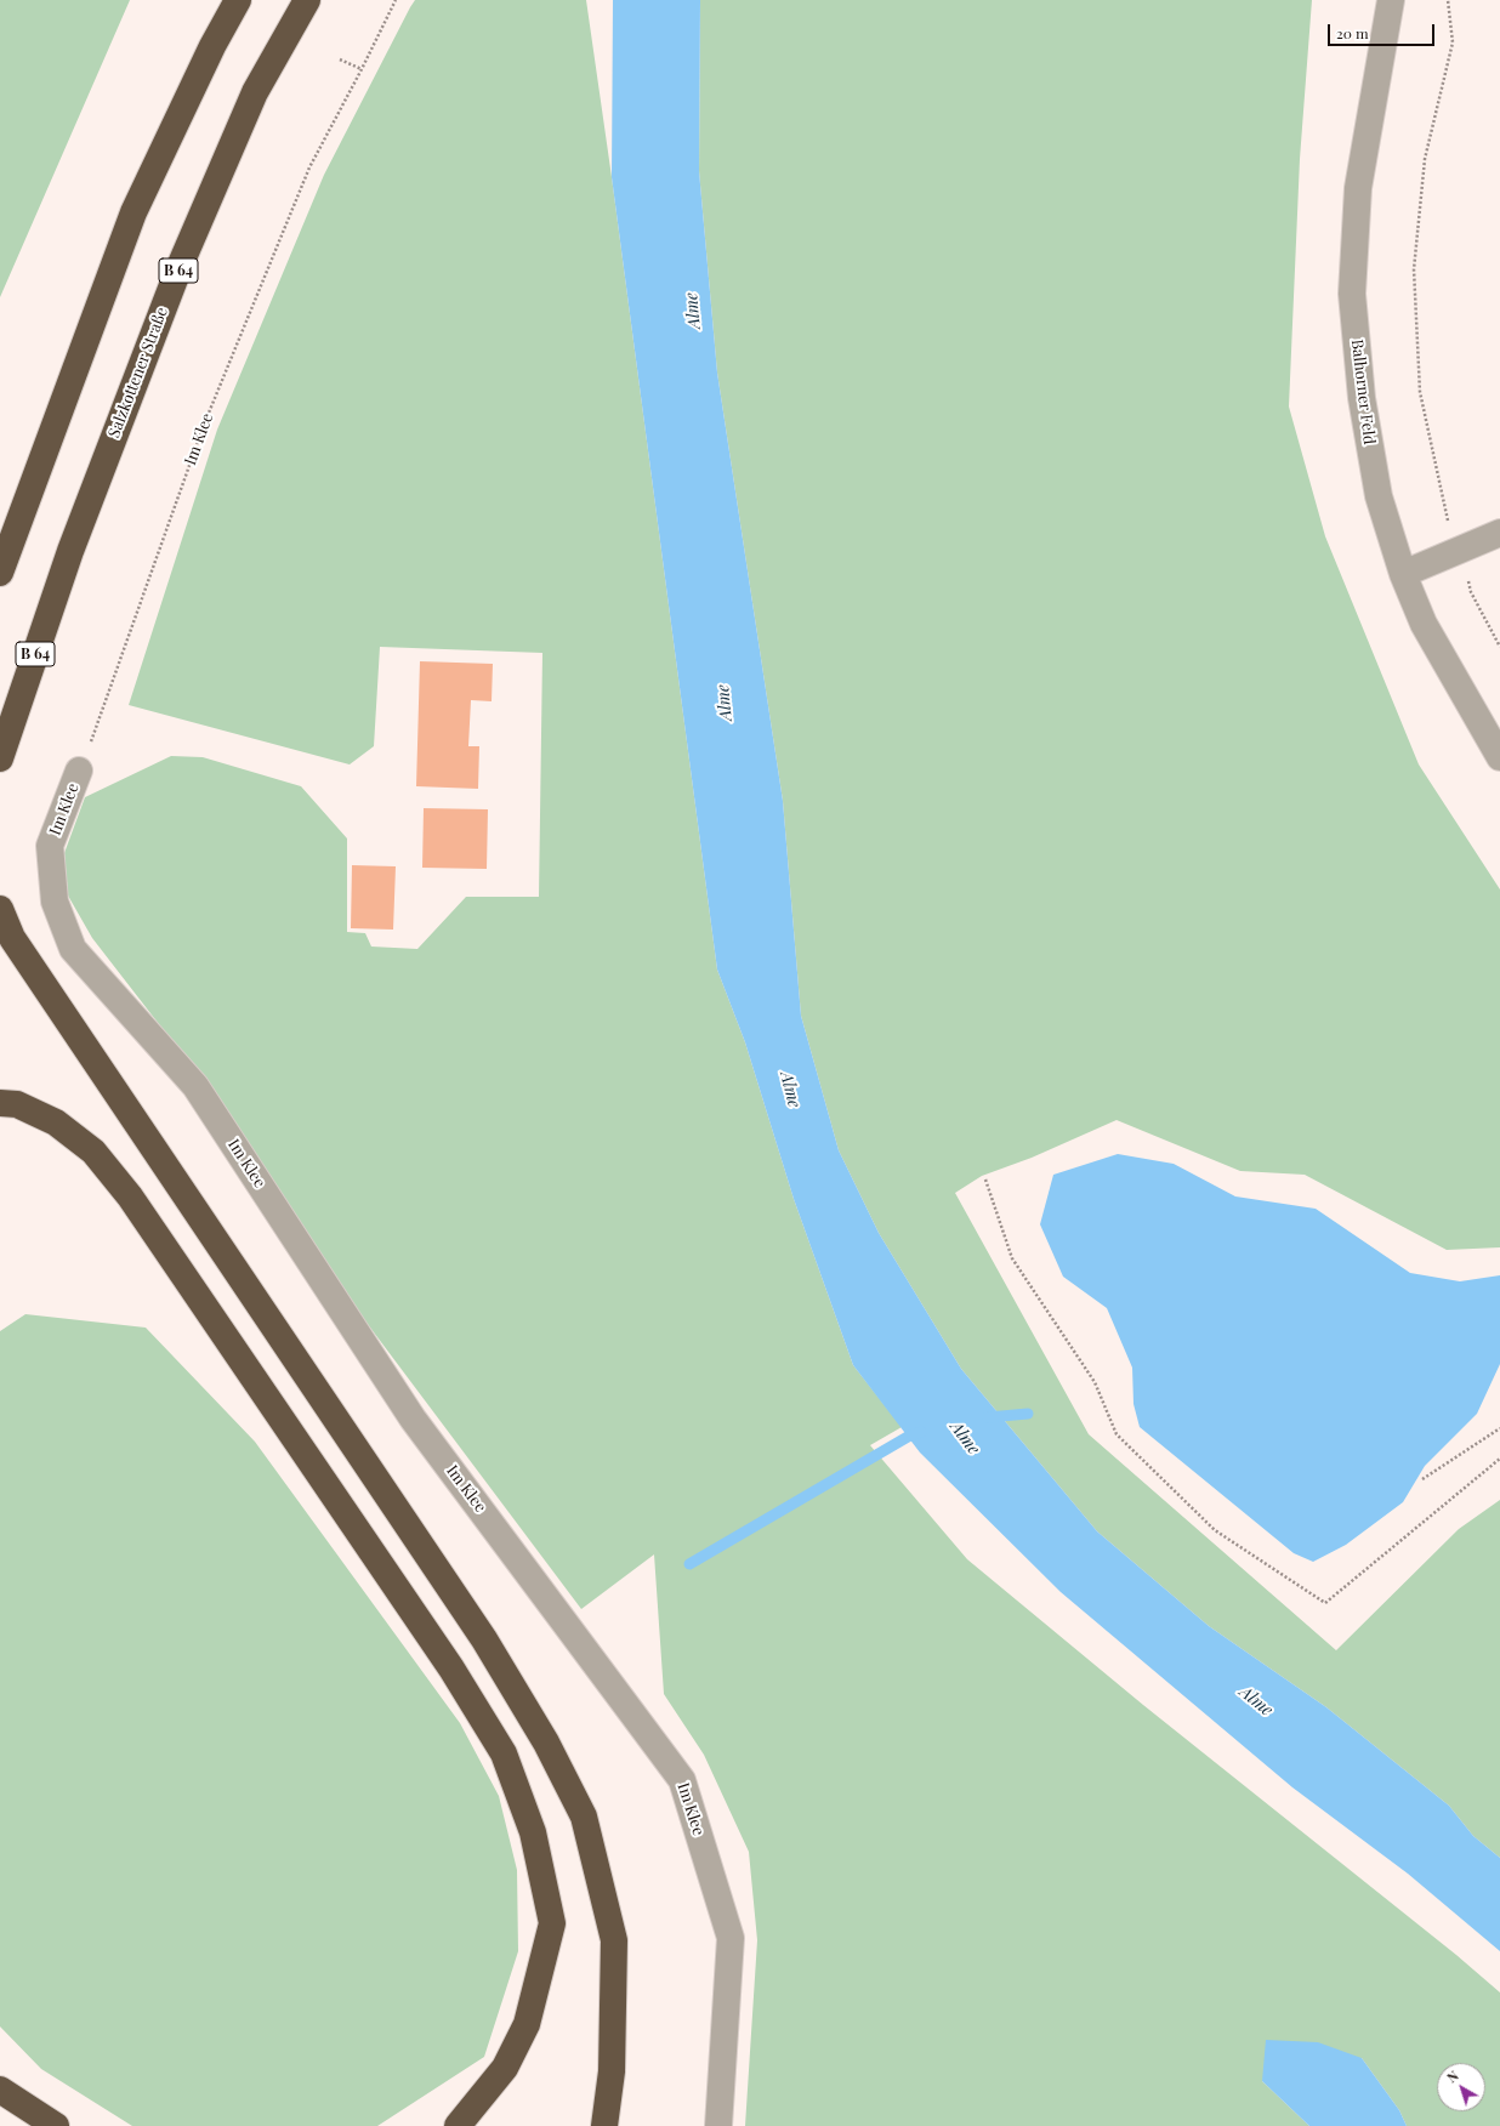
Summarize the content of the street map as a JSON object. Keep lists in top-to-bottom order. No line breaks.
{"streets":{"highway":["B 64","Salzkottener Straße"],"street":["Balhorner Feld","Im Klee"]},"water":["Alme"],"scale_bar":"20 m","north":"top left"}
